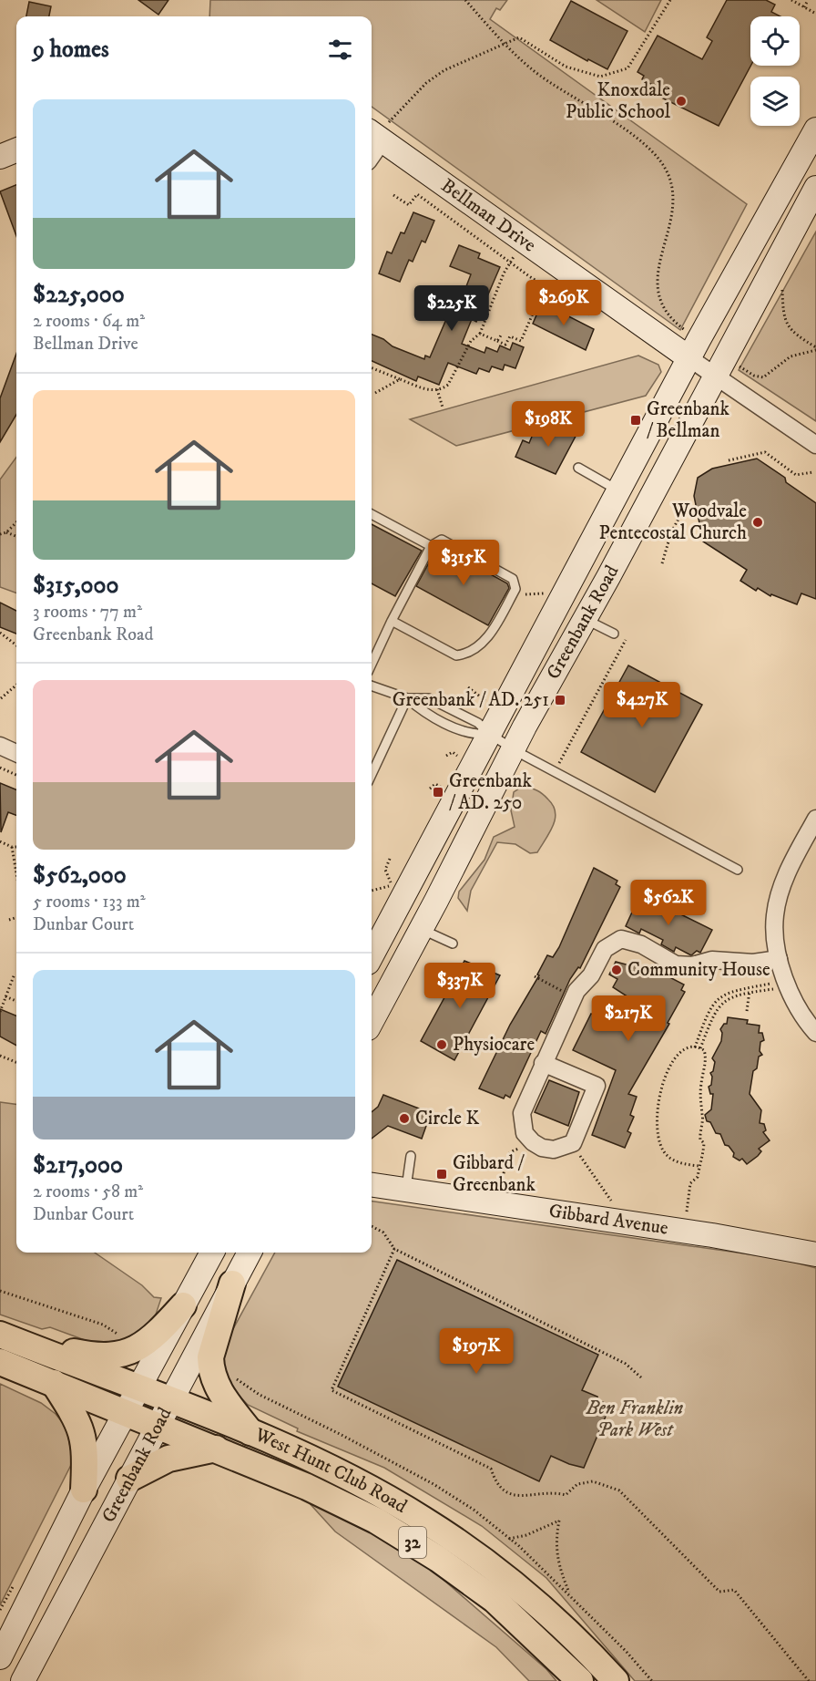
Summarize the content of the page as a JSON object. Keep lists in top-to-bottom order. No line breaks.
{"streets":{"main road":["Bellman Drive","Greenbank Road","Gibbard Avenue","West Hunt Club Road","32"]},"crossings":[["Bellman Drive","Greenbank Road"],["Greenbank Road","West Hunt Club Road"]],"parks":["Ben Franklin Park West"],"places":{"other":["Knoxdale Public School","Woodvale Pentecostal Church","Community House","Physiocare","Circle K"],"transit":["Greenbank / Bellman","Greenbank / AD. 251","Greenbank / AD. 250","Gibbard / Greenbank"]},"page":{"heading":"9 homes","list":[{"name":"$225,000","note":"2 rooms · 64 m² · Bellman Drive"},{"name":"$315,000","note":"3 rooms · 77 m² · Greenbank Road"},{"name":"$562,000","note":"5 rooms · 133 m² · Dunbar Court"},{"name":"$217,000","note":"2 rooms · 58 m² · Dunbar Court"}],"price":["$269K","$225K","$198K","$315K","$427K","$562K","$337K","$217K","$197K"]}}
